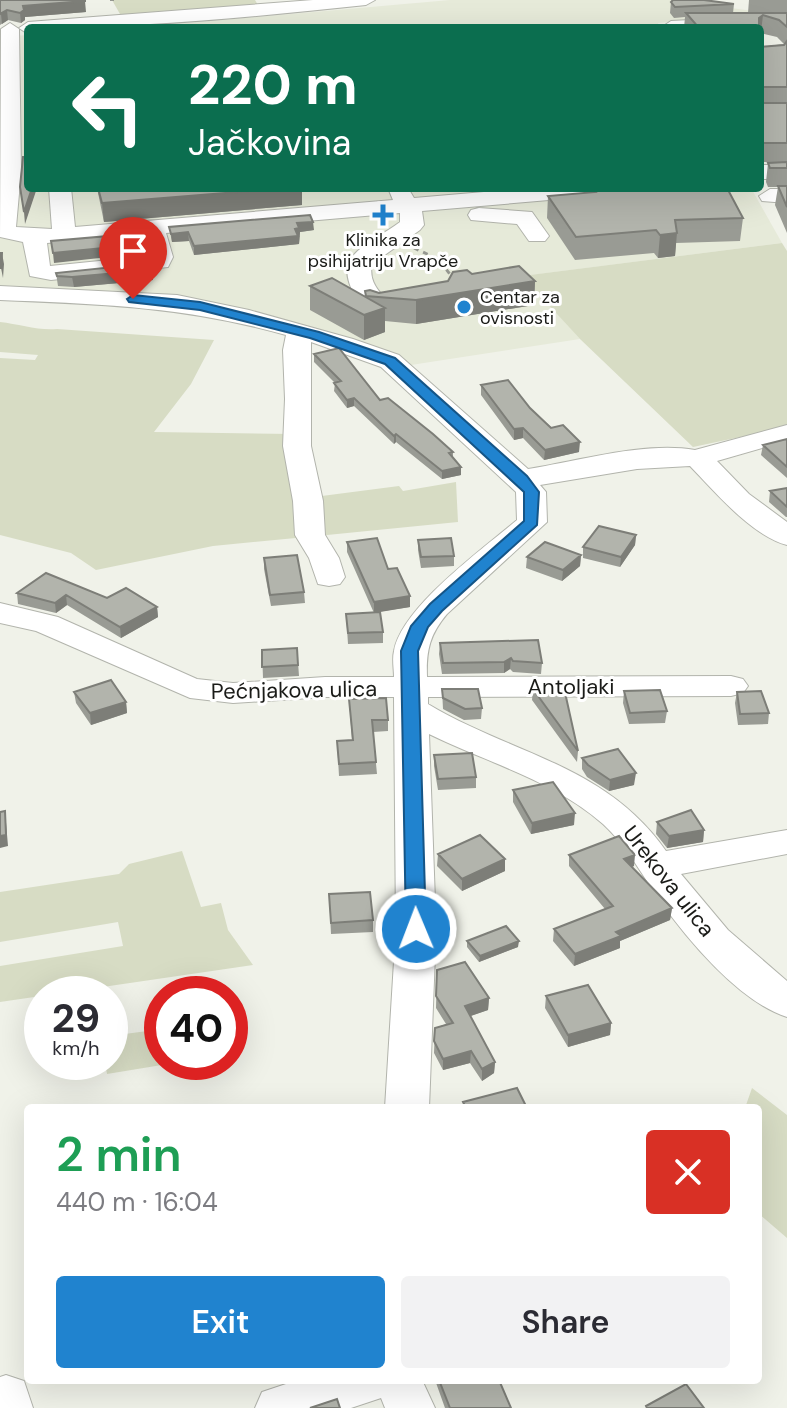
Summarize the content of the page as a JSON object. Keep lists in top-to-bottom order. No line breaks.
{"streets":{"street":["Antoljaki","Pećnjakova ulica","Urekova ulica"]},"crossings":[["Antoljaki","Pećnjakova ulica"],["Antoljaki","Urekova ulica"],["Pećnjakova ulica","Urekova ulica"]],"places":{"health":["Klinika za psihijatriju Vrapče"],"other":["Centar za ovisnosti"]},"page":{"turn":["220 m","Jačkovina"],"speed":"29 km/h","limit":"40","heading":["2 min","440 m · 16:04"],"buttons":["Exit","Share"]}}
